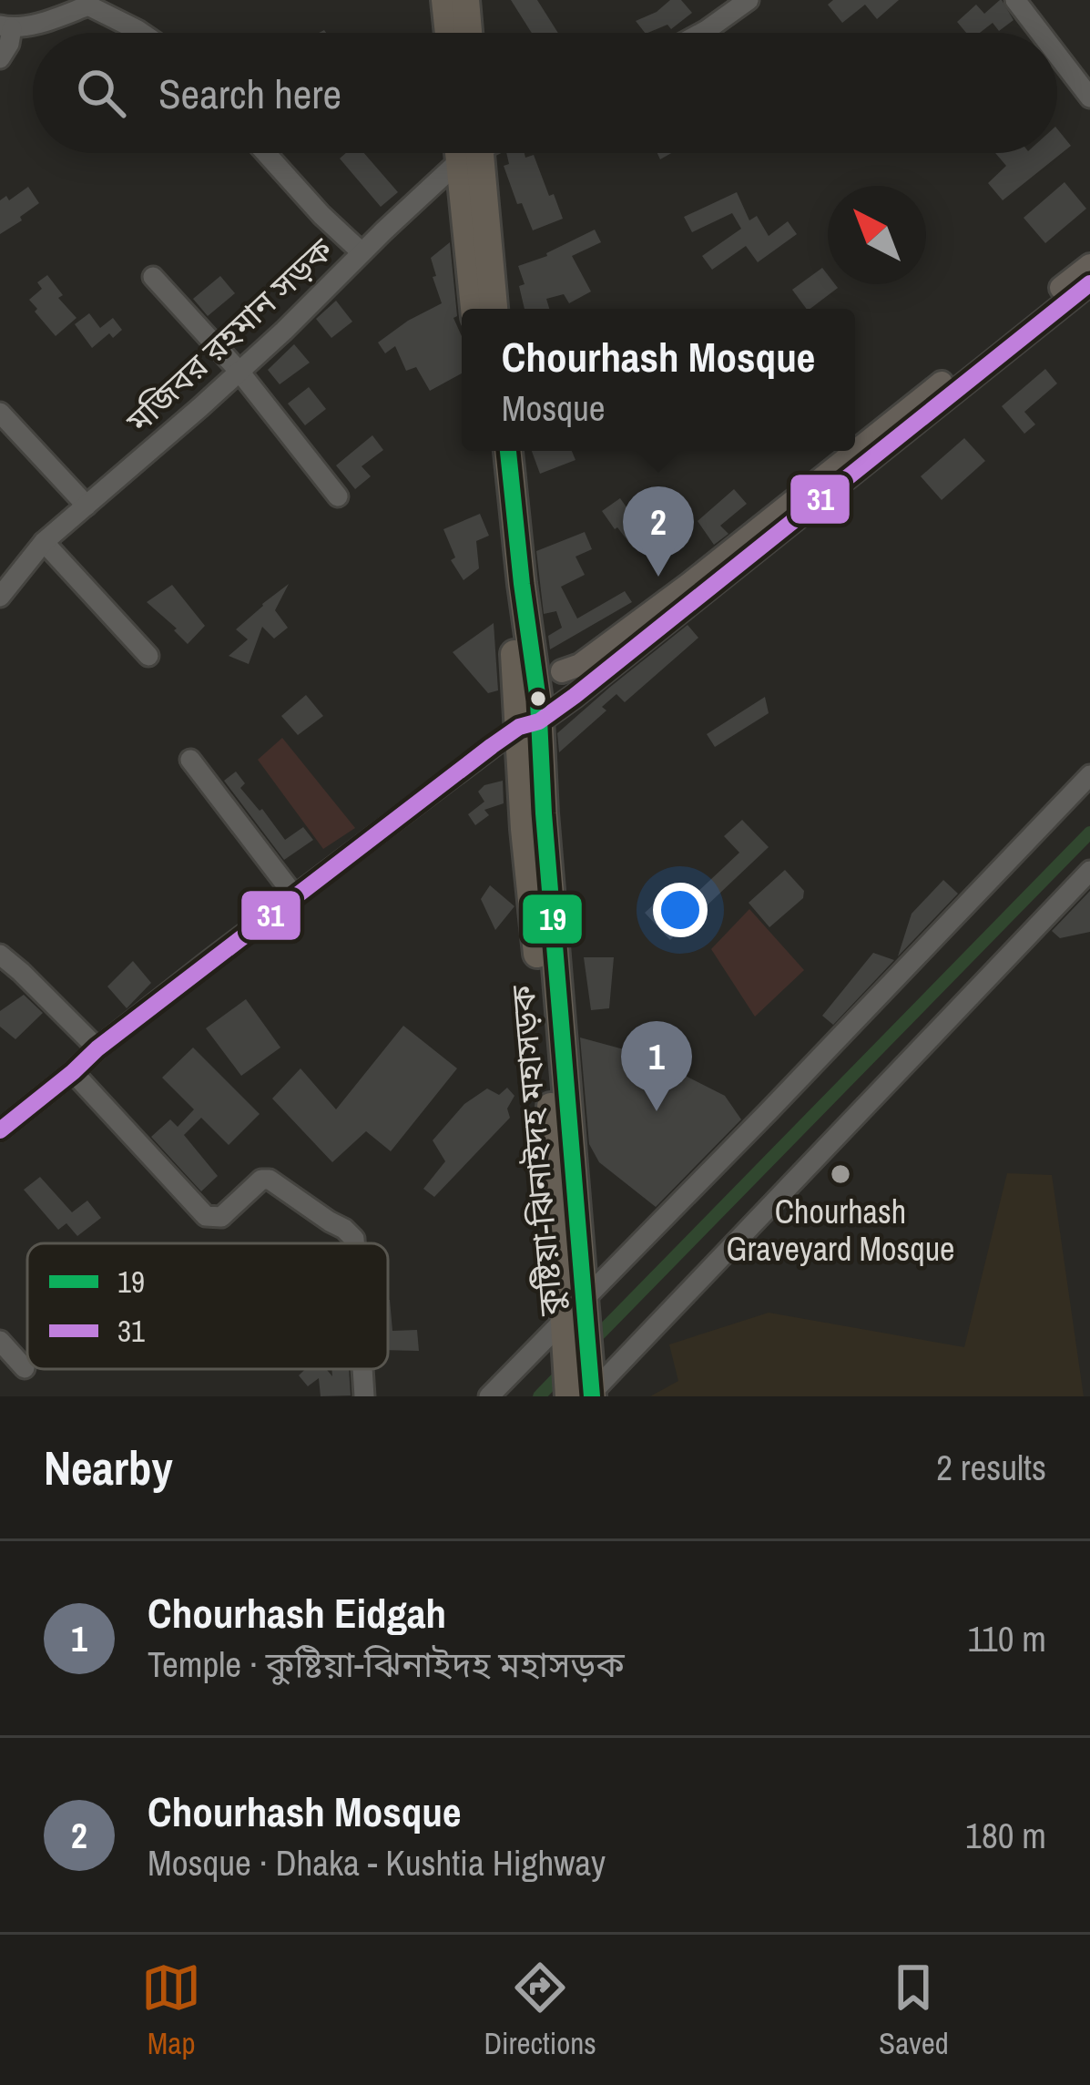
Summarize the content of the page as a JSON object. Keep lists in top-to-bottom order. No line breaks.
{"streets":{"highway":["কুষ্টিয়া-ঝিনাইদহ মহাসড়ক"],"street":["মজিবর রহমান সড়ক"]},"places":["Chourhash Graveyard Mosque"],"lines":["transit line 31","transit line 19"],"legend":["19","31"],"north":"top left","page":{"search":"Search here","popup":["Chourhash Mosque","Mosque"],"pins":["2","1"],"heading":["Nearby","2 results"],"list":[{"mark":"1","name":"Chourhash Eidgah","note":"Temple · কুষ্টিয়া-ঝিনাইদহ মহাসড়ক","value":"110 m"},{"mark":"2","name":"Chourhash Mosque","note":"Mosque · Dhaka - Kushtia Highway","value":"180 m"}],"nav":["Map","Directions","Saved"]}}
